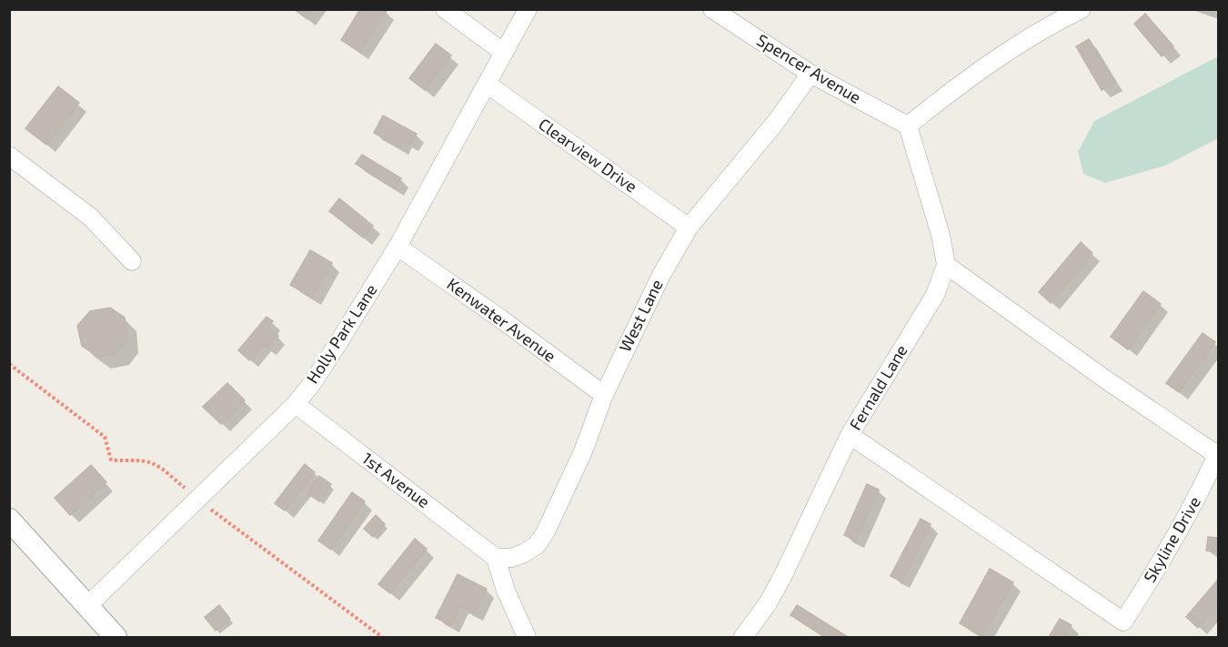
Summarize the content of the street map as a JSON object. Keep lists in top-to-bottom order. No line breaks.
{"streets":{"street":["Spencer Avenue","Clearview Drive","West Lane","Kenwater Avenue","Holly Park Lane","Fernald Lane","1st Avenue","Skyline Drive"]},"crossings":[["Spencer Avenue","West Lane"],["Clearview Drive","West Lane"],["Clearview Drive","Holly Park Lane"],["West Lane","Kenwater Avenue"],["West Lane","1st Avenue"],["Kenwater Avenue","Holly Park Lane"],["Holly Park Lane","1st Avenue"],["Fernald Lane","Skyline Drive"]]}
